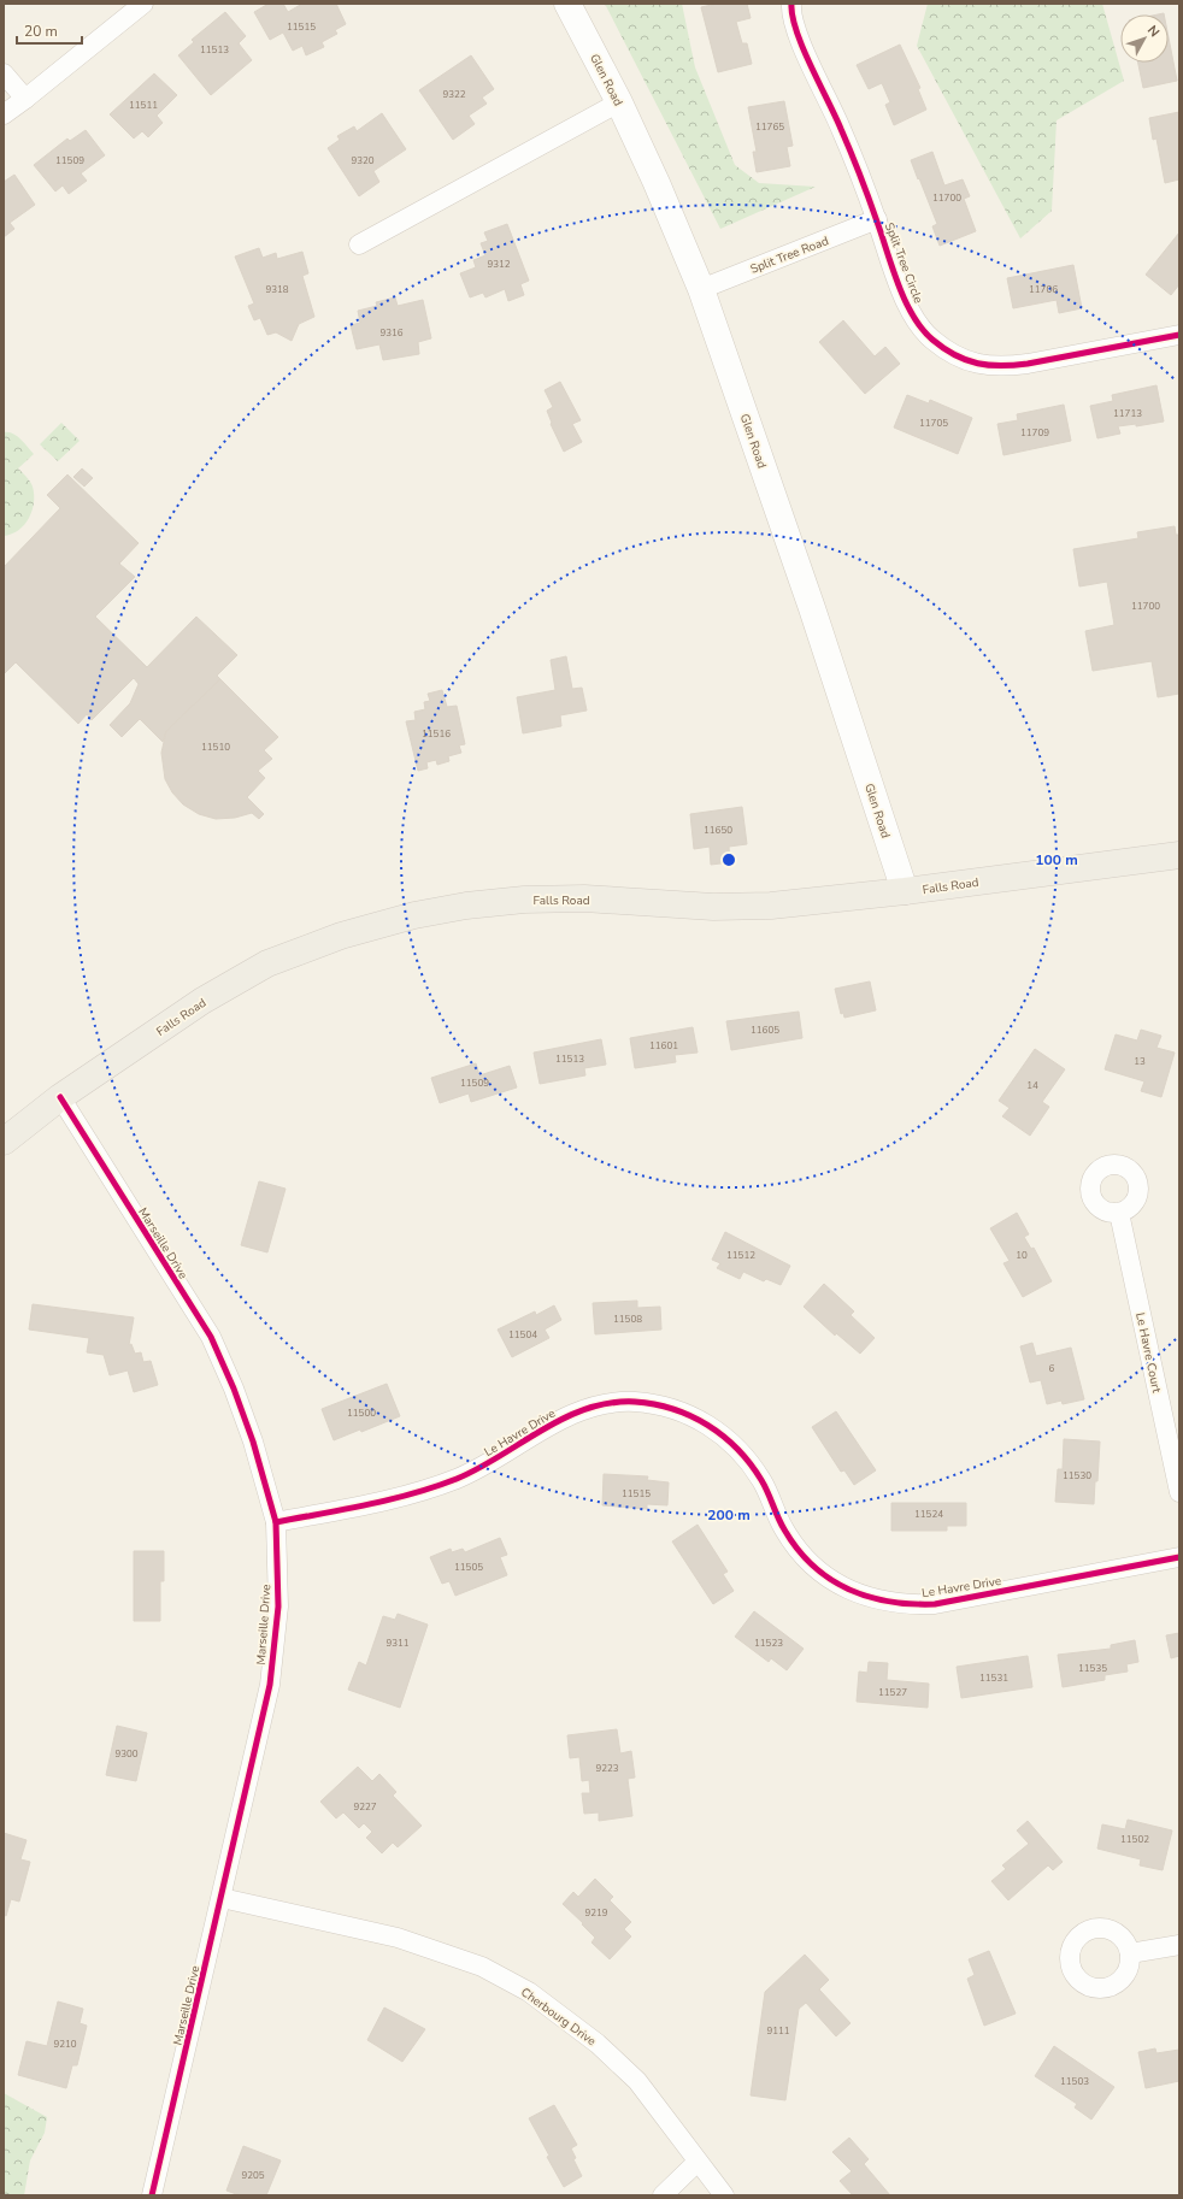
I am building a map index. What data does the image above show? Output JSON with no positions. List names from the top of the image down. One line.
{"streets":{"main road":["Glen Road","Falls Road"],"street":["Split Tree Road","Split Tree Circle","Marseille Drive","Le Havre Court","Le Havre Drive","Cherbourg Drive"]},"crossings":[["Glen Road","Split Tree Road"],["Glen Road","Falls Road"],["Split Tree Road","Split Tree Circle"],["Falls Road","Marseille Drive"],["Marseille Drive","Le Havre Drive"],["Marseille Drive","Cherbourg Drive"]],"house_numbers":["11515","11513","9322","11511","11765","11509","9320","11700","9312","9318","11706","9316","11713","11705","11709","11700","11516","11510","11650","11605","11601","11513","13","11509","14","11512","10","11508","11504","6","11500","11530","11515","11524","11505","9311","11523","11535","11531","11527","9300","9223","9227","11502","9219","9111","9210","11503","9205"],"scale_bar":"20 m","north":"top right","rings":["100 m","200 m"]}
